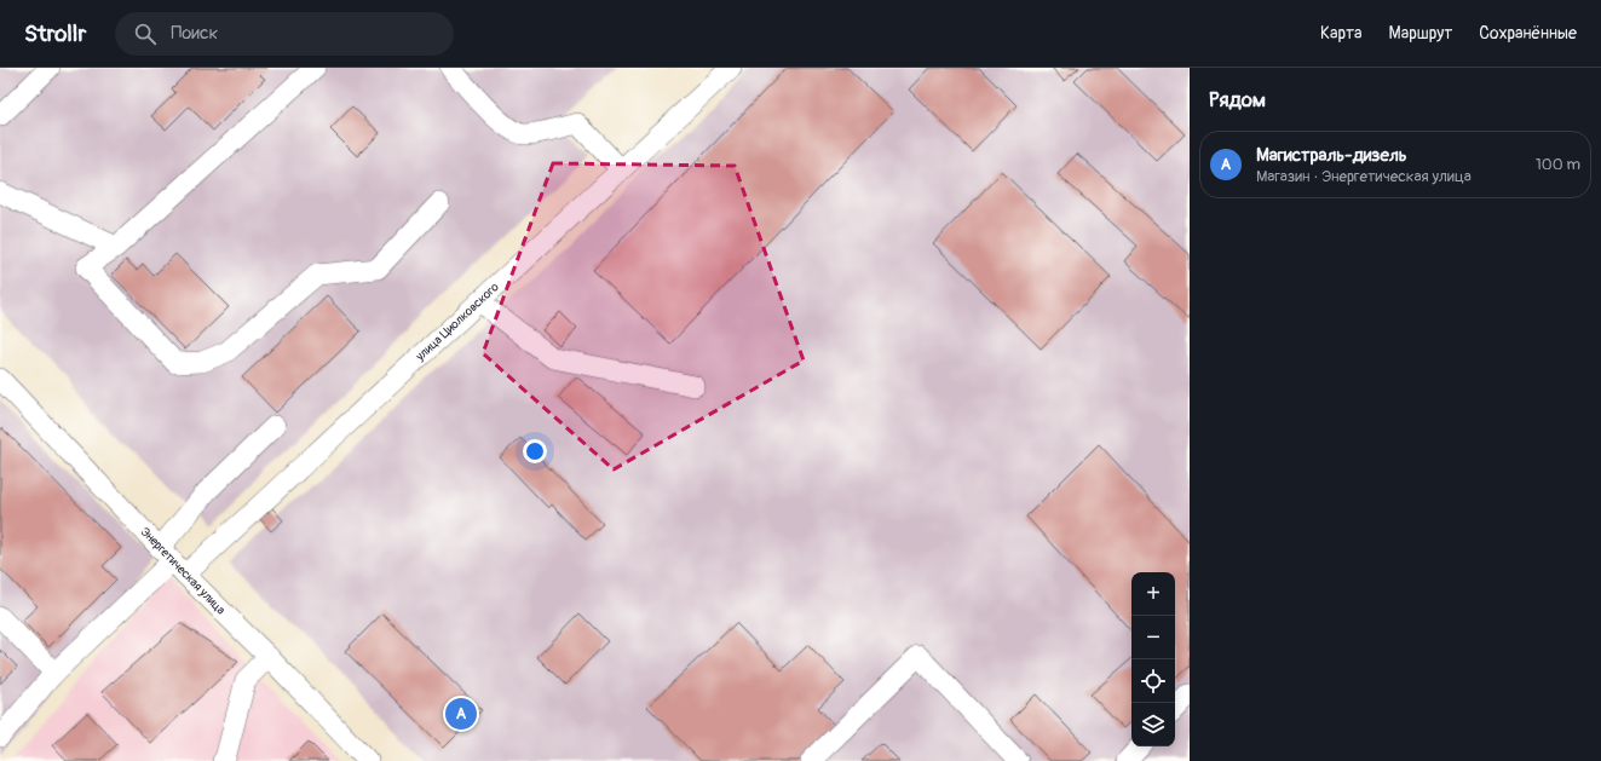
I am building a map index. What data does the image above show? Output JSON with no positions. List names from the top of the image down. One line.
{"streets":{"street":["улица Циолковского","Энергетическая улица"]},"crossings":[["улица Циолковского","Энергетическая улица"]],"page":{"header":"Strollr","search":"Поиск","nav":["Карта","Маршрут","Сохранённые"],"heading":"Рядом","list":[{"mark":"A","name":"Магистраль-дизель","note":"Магазин · Энергетическая улица","value":"100 m"}],"map_buttons":["+","−"],"pins":"A"}}
